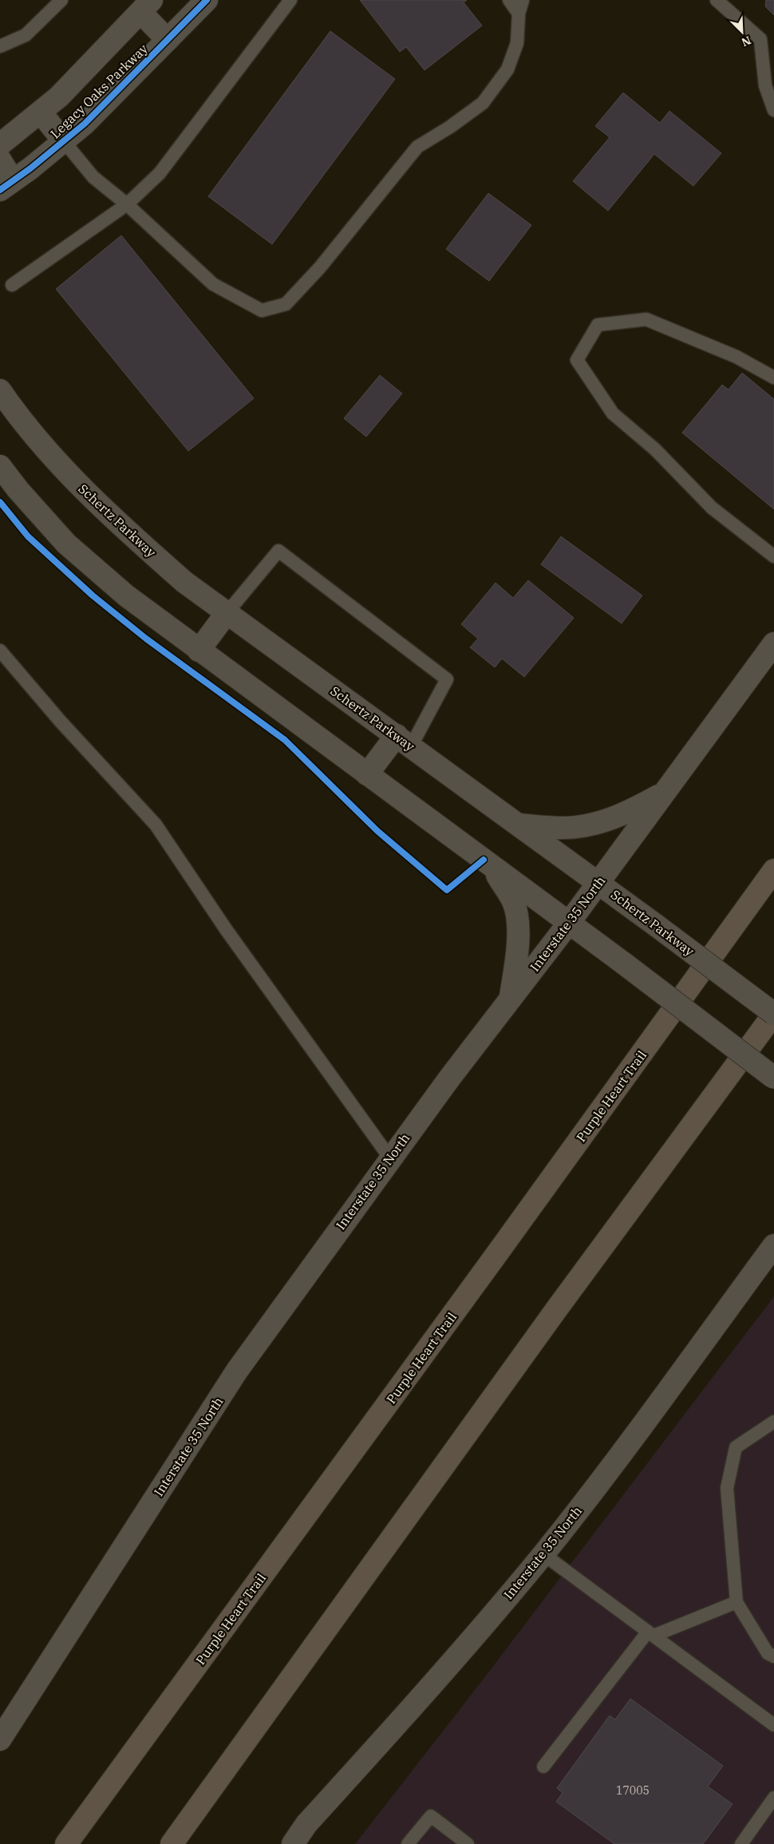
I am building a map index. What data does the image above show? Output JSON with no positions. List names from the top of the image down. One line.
{"streets":{"highway":["Purple Heart Trail"],"main road":["Legacy Oaks Parkway","Schertz Parkway","Interstate 35 North"]},"crossings":[["Schertz Parkway","Interstate 35 North"]],"house_numbers":["17005"],"north":"bottom right"}
